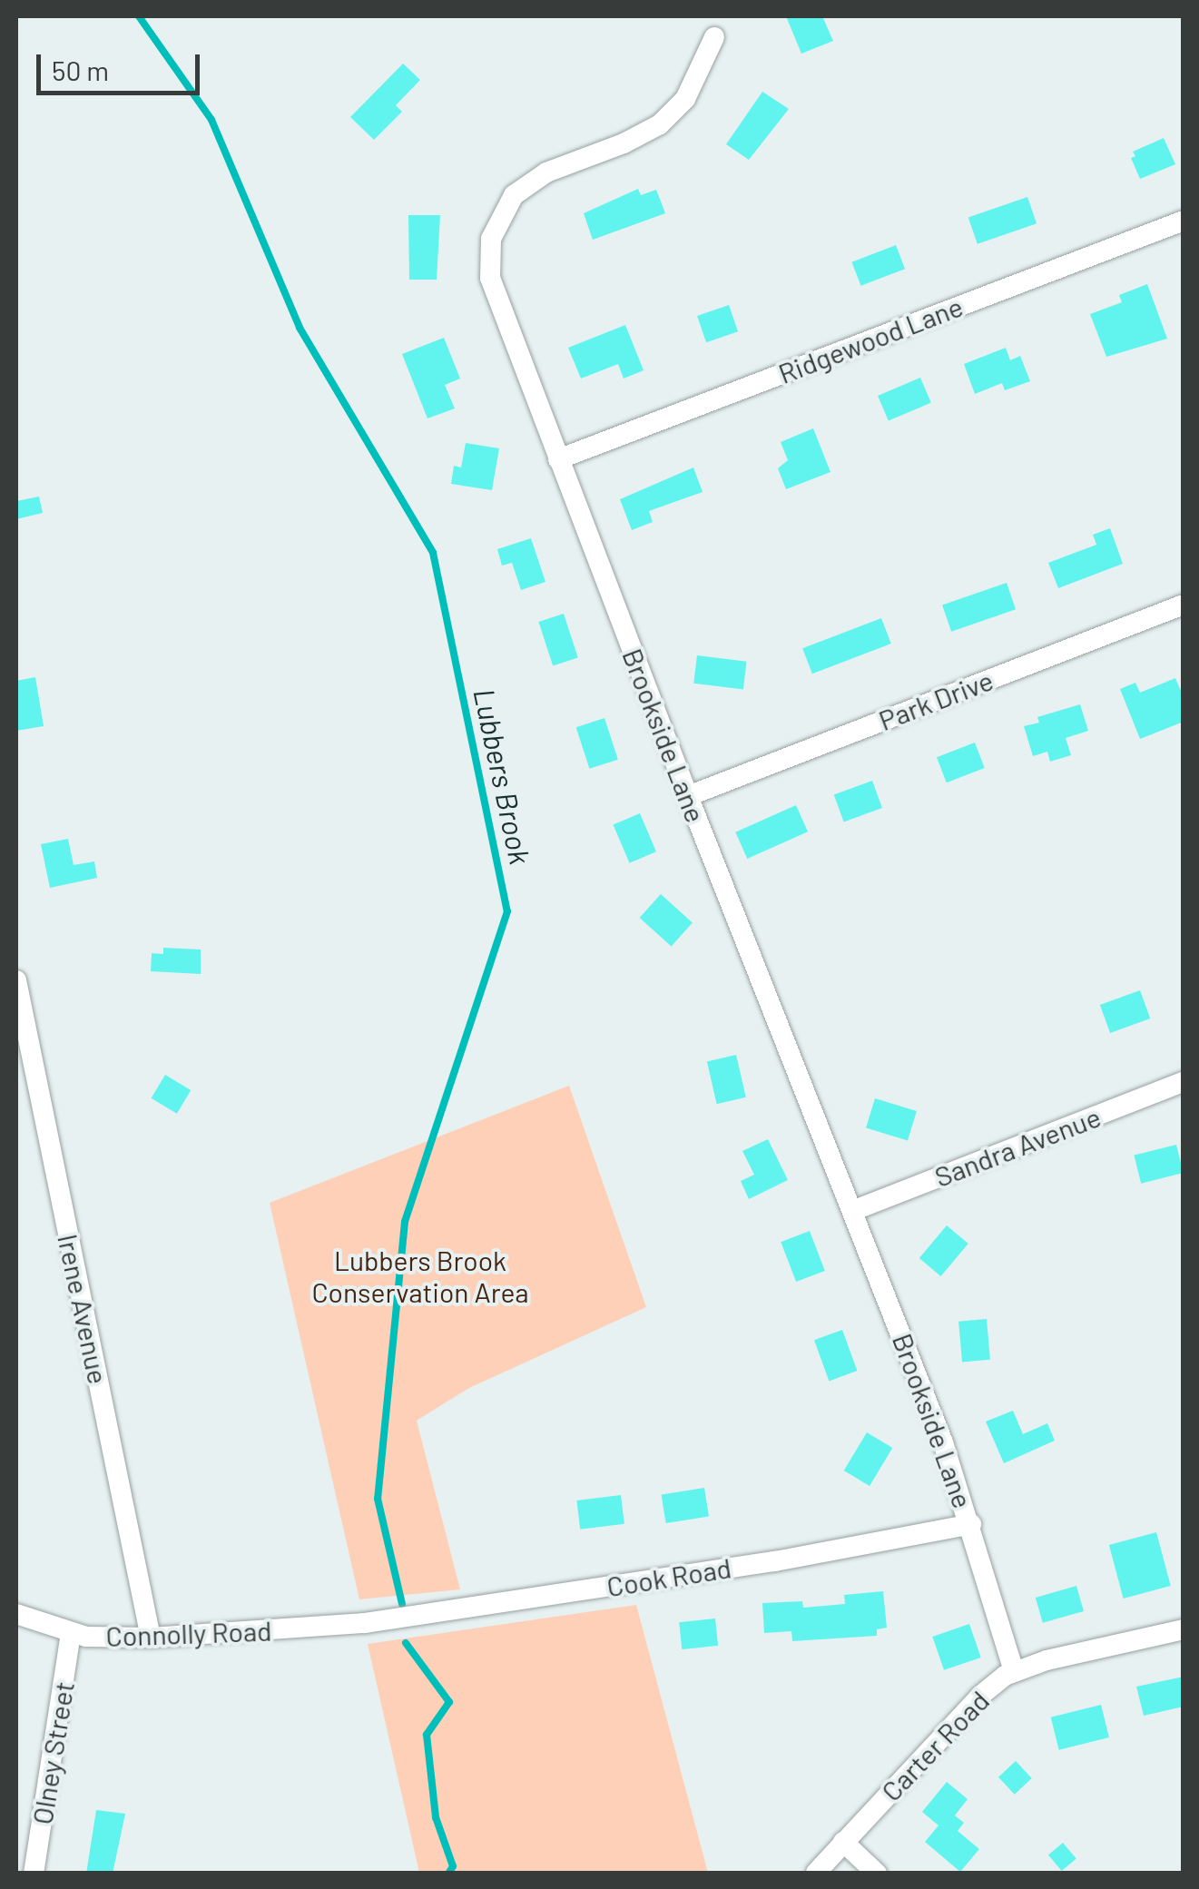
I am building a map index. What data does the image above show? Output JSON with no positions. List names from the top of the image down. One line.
{"streets":{"street":["Ridgewood Lane","Park Drive","Brookside Lane","Sandra Avenue","Irene Avenue","Cook Road","Connolly Road","Carter Road","Olney Street"]},"crossings":[["Ridgewood Lane","Brookside Lane"],["Park Drive","Brookside Lane"],["Brookside Lane","Sandra Avenue"],["Brookside Lane","Cook Road"],["Brookside Lane","Carter Road"],["Irene Avenue","Connolly Road"],["Cook Road","Connolly Road"],["Connolly Road","Olney Street"]],"water":["Lubbers Brook"],"parks":["Lubbers Brook Conservation Area"],"scale_bar":"50 m"}
